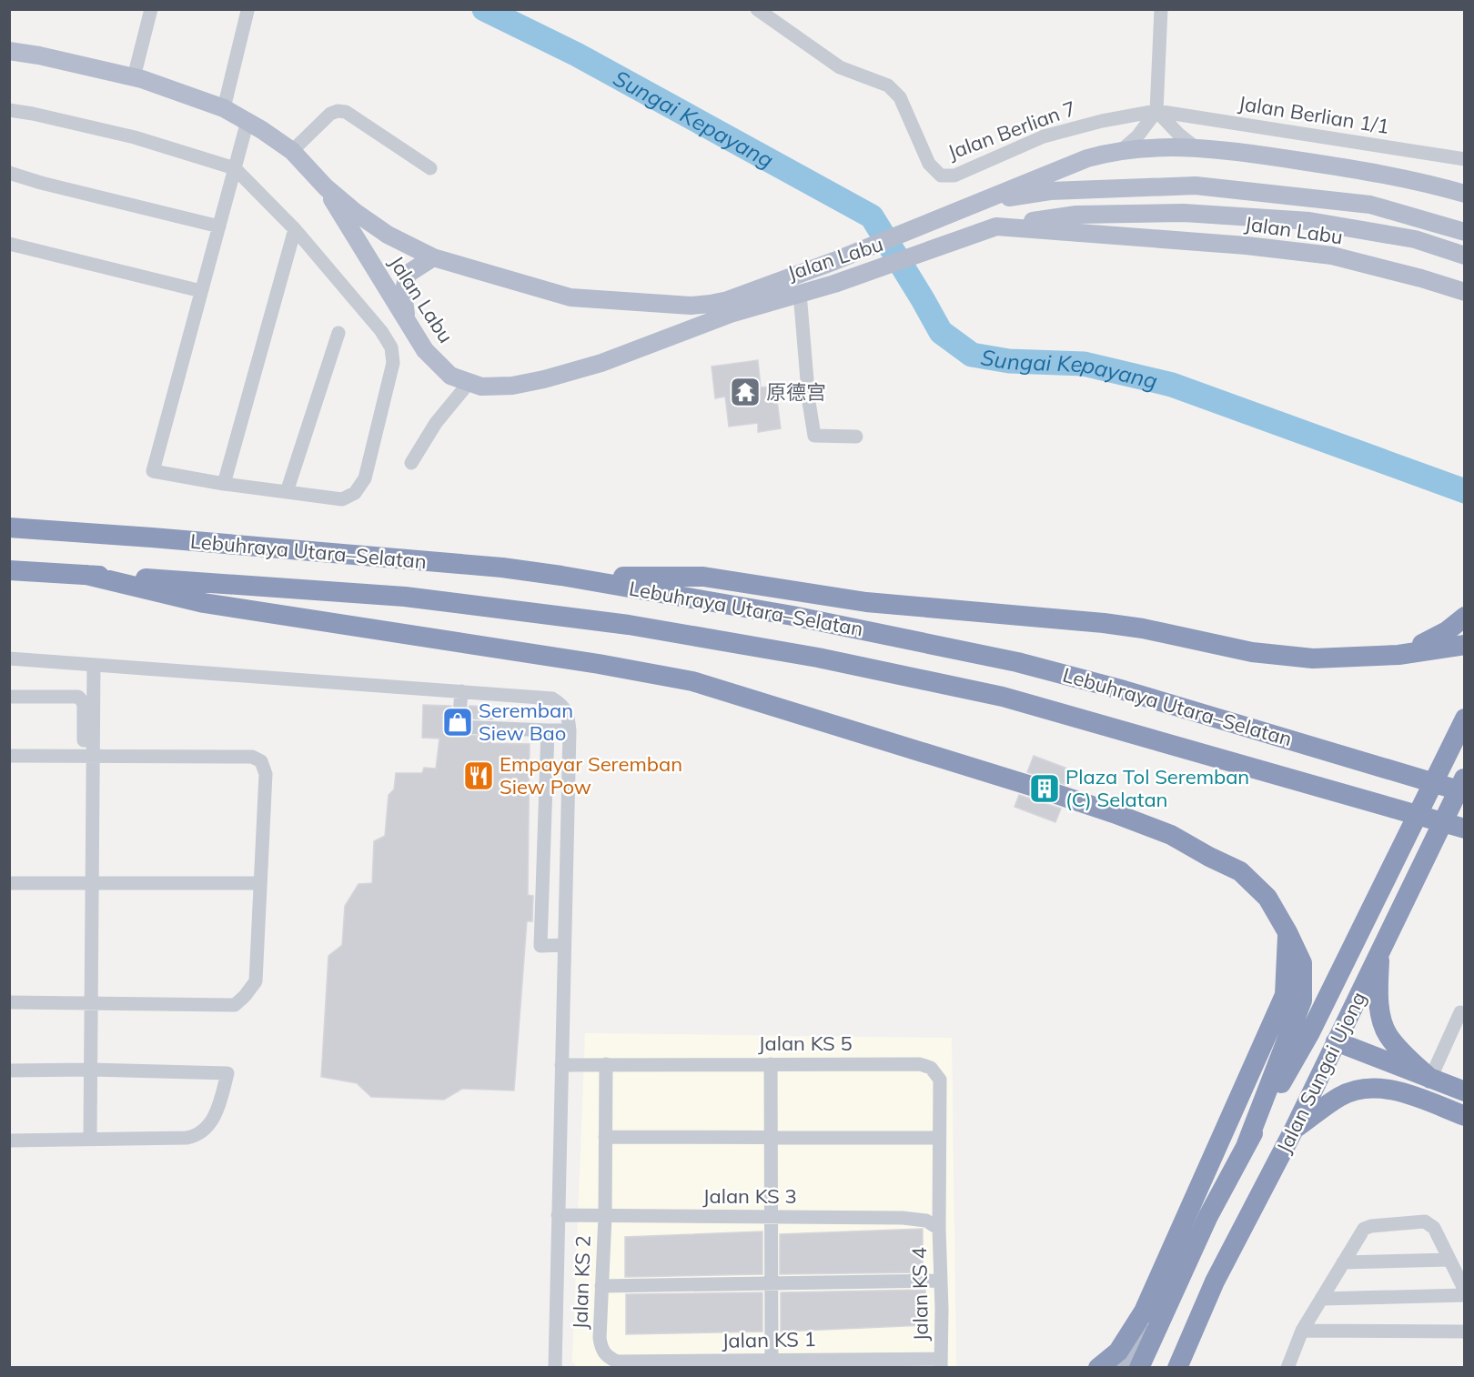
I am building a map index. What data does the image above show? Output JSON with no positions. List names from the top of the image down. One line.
{"streets":{"highway":["Lebuhraya Utara–Selatan","Jalan Sungai Ujong"],"main road":["Jalan Labu"],"street":["Jalan Berlian 1/1","Jalan Berlian 7","Jalan KS 5","Jalan KS 3","Jalan KS 2","Jalan KS 4","Jalan KS 1"]},"crossings":[["Jalan Berlian 1/1","Jalan Berlian 7"],["Jalan KS 5","Jalan KS 2"],["Jalan KS 5","Jalan KS 4"],["Jalan KS 3","Jalan KS 2"],["Jalan KS 3","Jalan KS 4"],["Jalan KS 2","Jalan KS 1"],["Jalan KS 4","Jalan KS 1"]],"water":["Sungai Kepayang"],"places":{"temple":["原德宫"],"shop":["Seremban Siew Bao"],"restaurant":["Empayar Seremban Siew Pow"],"building":["Plaza Tol Seremban (C) Selatan"]}}
